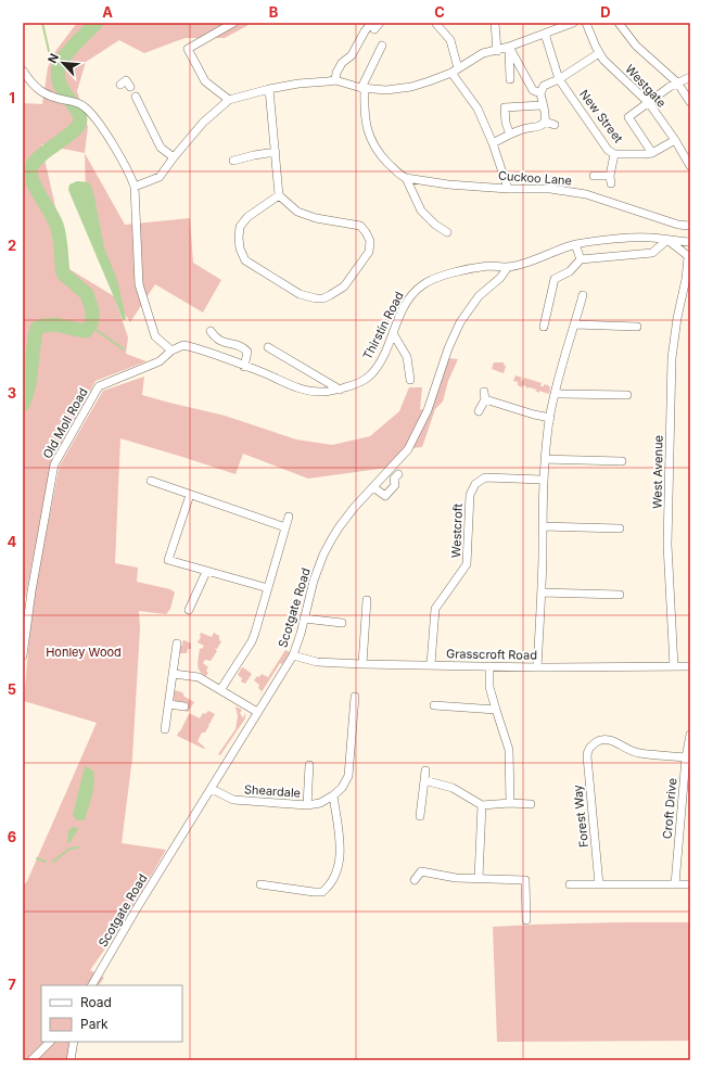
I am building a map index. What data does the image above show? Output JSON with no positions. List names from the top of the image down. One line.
{"streets":{"street":["Westgate","New Street","Cuckoo Lane","Thirstin Road","Old Moll Road","West Avenue","Westcroft","Scotgate Road","Grasscroft Road","Sheardale","Croft Drive","Forest Way"]},"crossings":[["Westgate","New Street"],["Thirstin Road","Old Moll Road"],["Thirstin Road","West Avenue"],["Thirstin Road","Scotgate Road"],["West Avenue","Grasscroft Road"],["Westcroft","Grasscroft Road"],["Scotgate Road","Grasscroft Road"],["Scotgate Road","Sheardale"],["Croft Drive","Forest Way"]],"parks":["Honley Wood"],"legend":["Road","Park"],"north":"top left","grid":{"columns":["A","B","C","D"],"rows":["1","2","3","4","5","6","7"]}}
